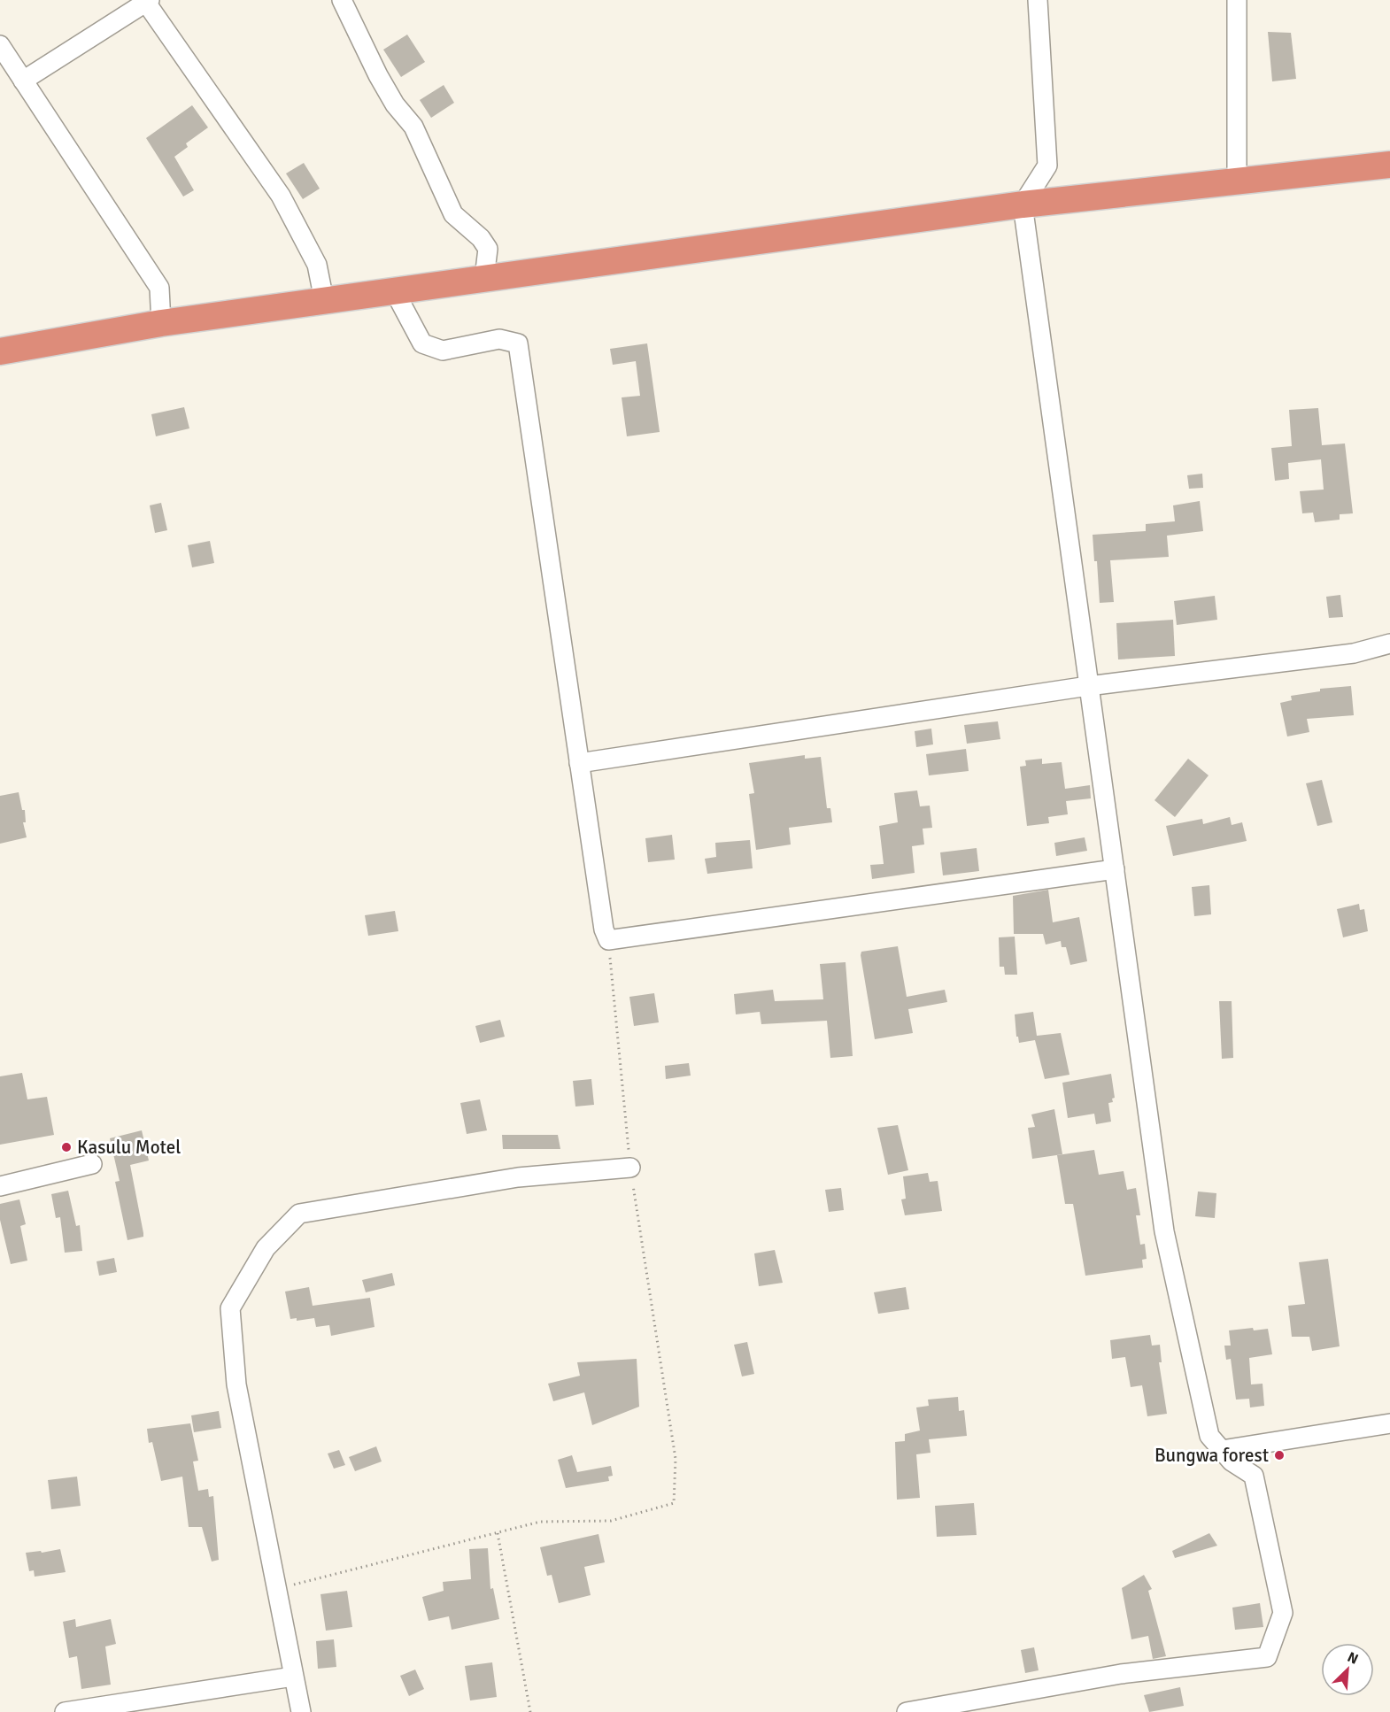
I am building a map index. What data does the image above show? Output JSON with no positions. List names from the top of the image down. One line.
{"places":["Kasulu Motel","Bungwa forest"],"north":"top right"}
